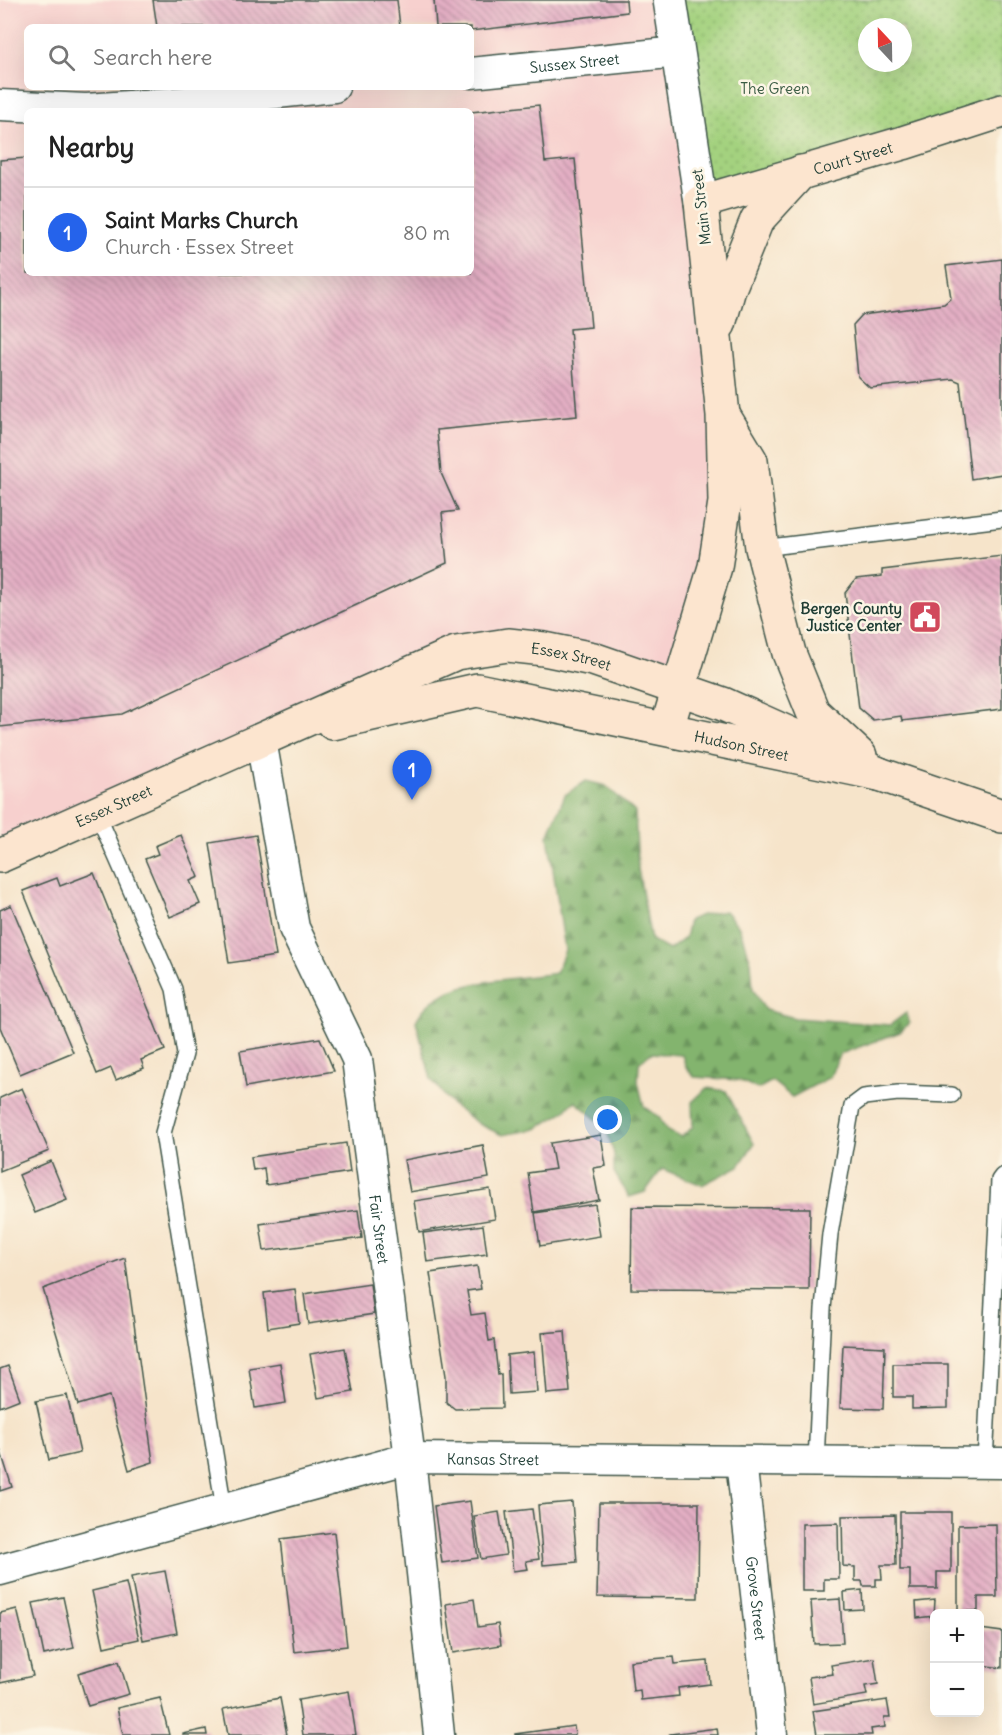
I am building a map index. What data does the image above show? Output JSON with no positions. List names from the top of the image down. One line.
{"streets":{"main road":["Court Street","Main Street","Essex Street","Hudson Street"],"street":["Sussex Street","Fair Street","Kansas Street","Grove Street"]},"crossings":[["Sussex Street","Main Street"],["Court Street","Main Street"],["Main Street","Essex Street"],["Main Street","Hudson Street"],["Essex Street","Hudson Street"],["Essex Street","Fair Street"],["Fair Street","Kansas Street"],["Kansas Street","Grove Street"]],"parks":["The Green"],"places":{"public building":["Bergen County Justice Center"]},"north":"top","page":{"search":"Search here","heading":"Nearby","list":[{"mark":"1","name":"Saint Marks Church","note":"Church · Essex Street","value":"80 m"}],"pins":"1","map_buttons":["+","−"]}}
